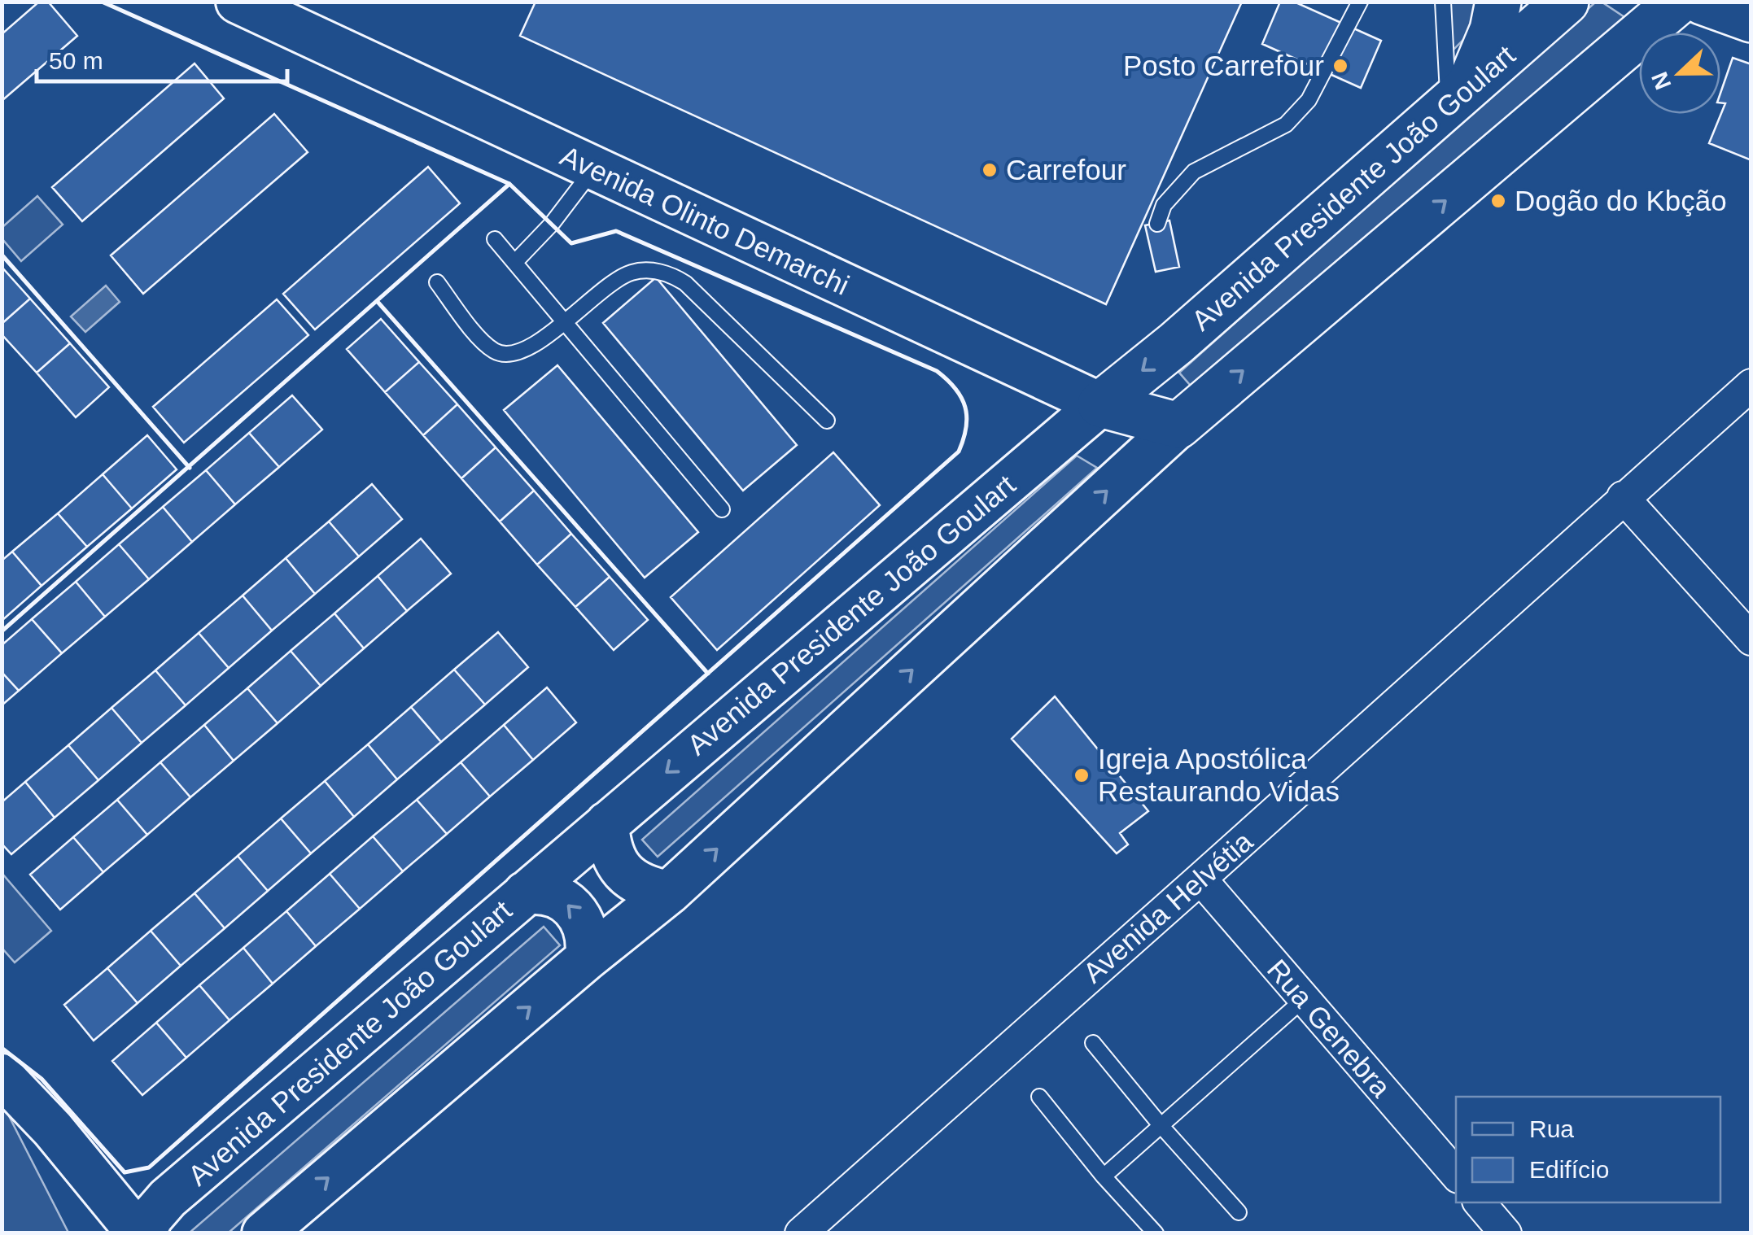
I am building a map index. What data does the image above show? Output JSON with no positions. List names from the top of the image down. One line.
{"streets":{"main road":["Avenida Presidente João Goulart","Avenida Olinto Demarchi"],"street":["Avenida Helvétia","Rua Genebra"]},"crossings":[["Avenida Presidente João Goulart","Avenida Olinto Demarchi"],["Avenida Helvétia","Rua Genebra"]],"places":["Posto Carrefour","Carrefour","Dogão do Kbção","Igreja Apostólica Restaurando Vidas"],"legend":["Rua","Edifício"],"scale_bar":"50 m","north":"left"}
